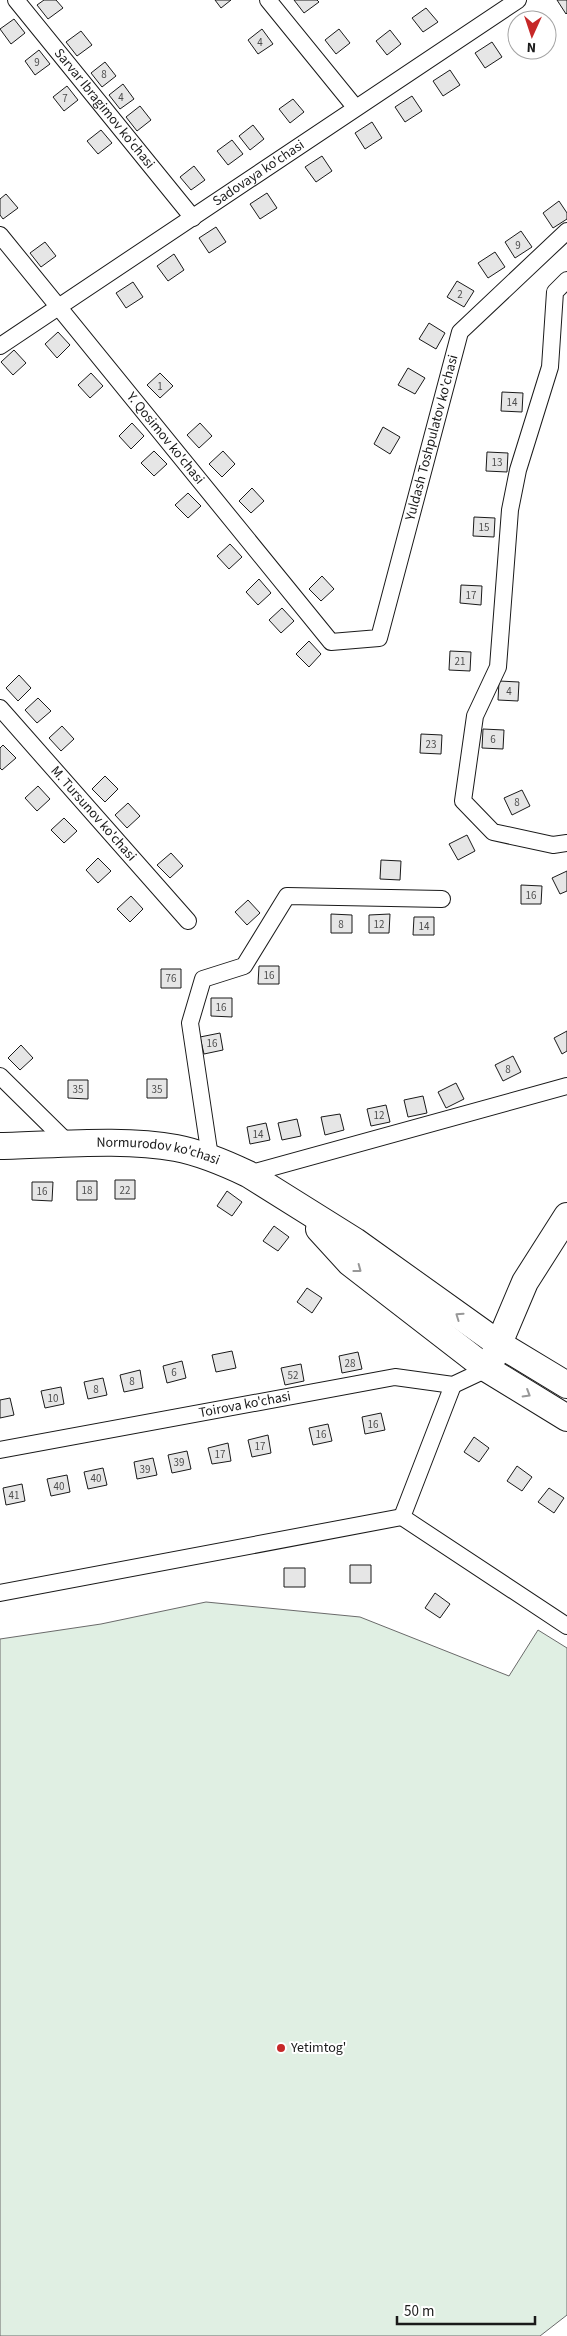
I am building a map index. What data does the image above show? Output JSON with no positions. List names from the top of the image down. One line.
{"streets":{"main road":["Normurodov ko'chasi"],"street":["Sarvar Ibragimov ko'chasi","Sadovaya ko'chasi","Yuldash Toshpulatov ko'chasi","Y. Qosimov ko'chasi","M. Tursunov ko'chasi","Toirova ko'chasi"]},"crossings":[["Sarvar Ibragimov ko'chasi","Sadovaya ko'chasi"],["Sadovaya ko'chasi","Y. Qosimov ko'chasi"],["Yuldash Toshpulatov ko'chasi","Y. Qosimov ko'chasi"]],"places":["Yetimtog'"],"house_numbers":["4","9","8","4","7","9","2","1","14","13","15","17","21","4","6","23","8","16","8","12","14","16","76","16","16","8","35","35","12","14","18","22","16","28","6","52","8","8","10","16","16","17","17","39","39","40","40","41"],"scale_bar":"50 m","north":"bottom"}
